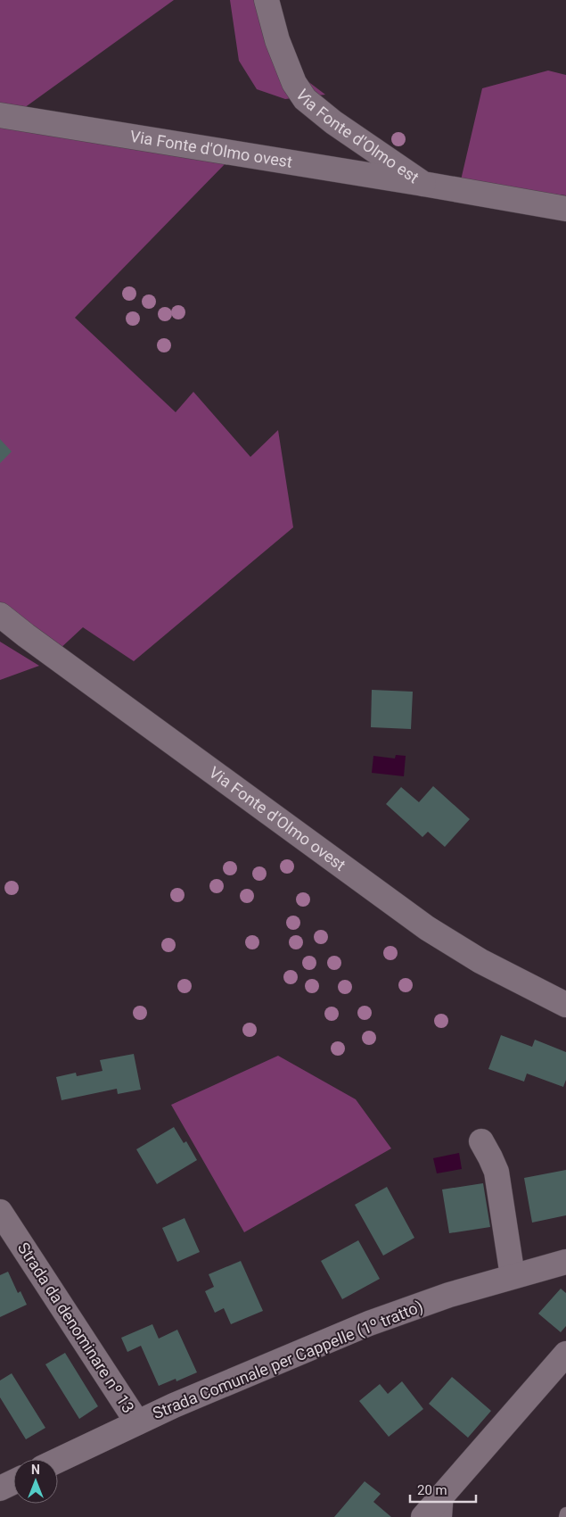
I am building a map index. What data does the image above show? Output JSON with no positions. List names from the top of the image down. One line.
{"streets":{"street":["Via Fonte d'Olmo est","Via Fonte d'Olmo ovest","Strada da denominare nº 13","Strada Comunale per Cappelle (1º tratto)"]},"crossings":[["Via Fonte d'Olmo est","Via Fonte d'Olmo ovest"],["Strada da denominare nº 13","Strada Comunale per Cappelle (1º tratto)"]],"scale_bar":"20 m","north":"top"}
